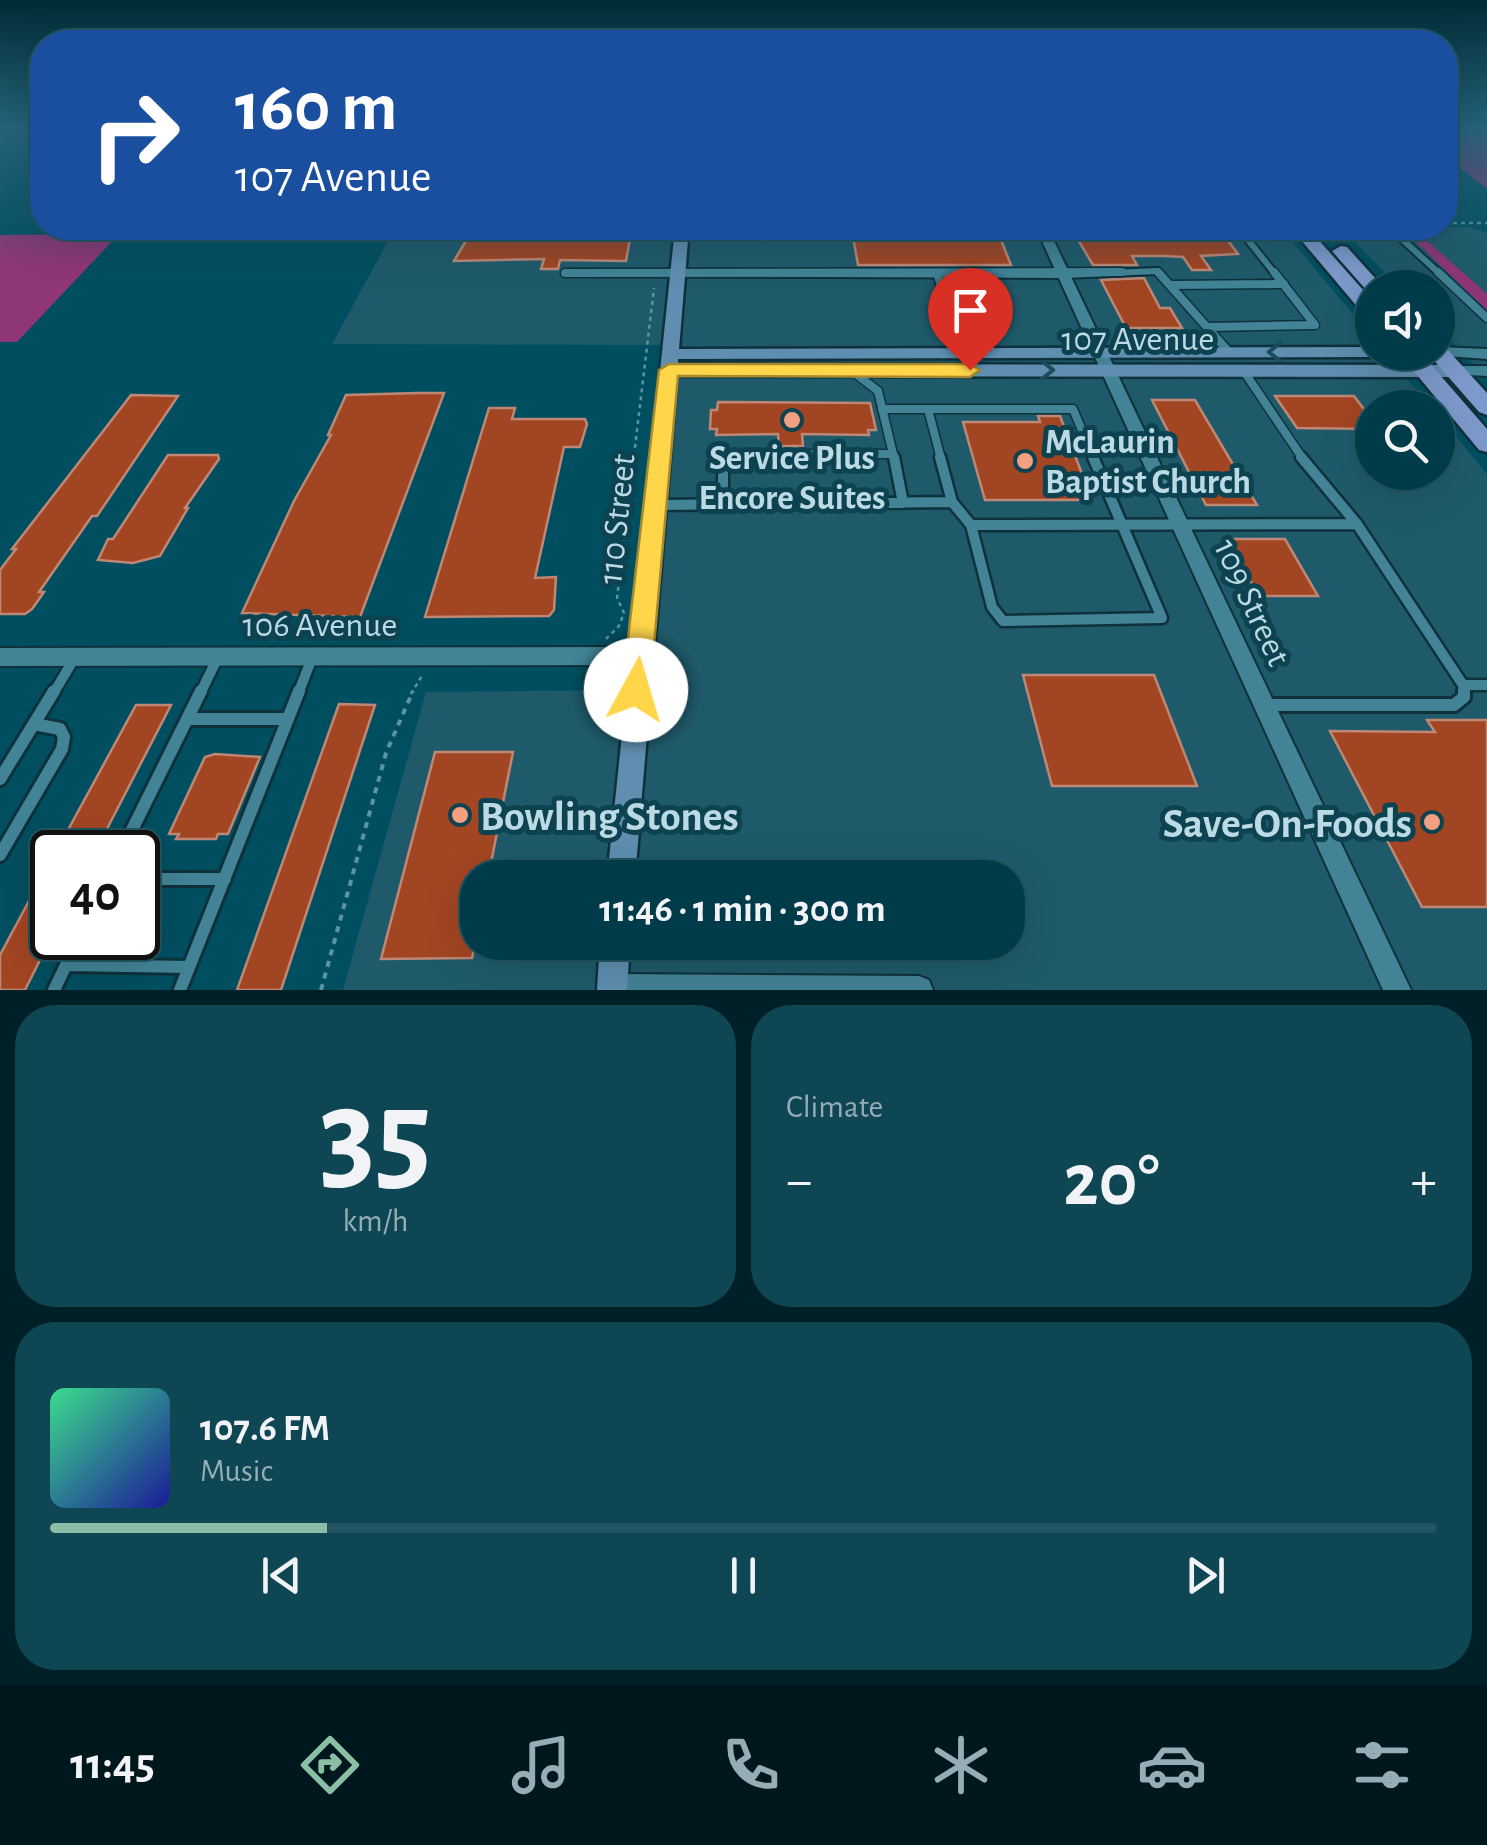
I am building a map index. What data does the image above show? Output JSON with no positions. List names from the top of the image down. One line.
{"streets":{"main road":["107 Avenue","110 Street"],"street":["109 Street","106 Avenue"]},"crossings":[["107 Avenue","110 Street"],["107 Avenue","109 Street"],["110 Street","106 Avenue"]],"places":["Service Plus Encore Suites","McLaurin Baptist Church","Bowling Stones","Save-On-Foods"],"page":{"turn":["160 m","107 Avenue"],"limit":"40","trip":"11:46 · 1 min · 300 m","tile":[["35","km/h"],"Climate"],"heat":["−","20°","+"],"song":["107.6 FM","Music"],"tabs":"11:45"}}
